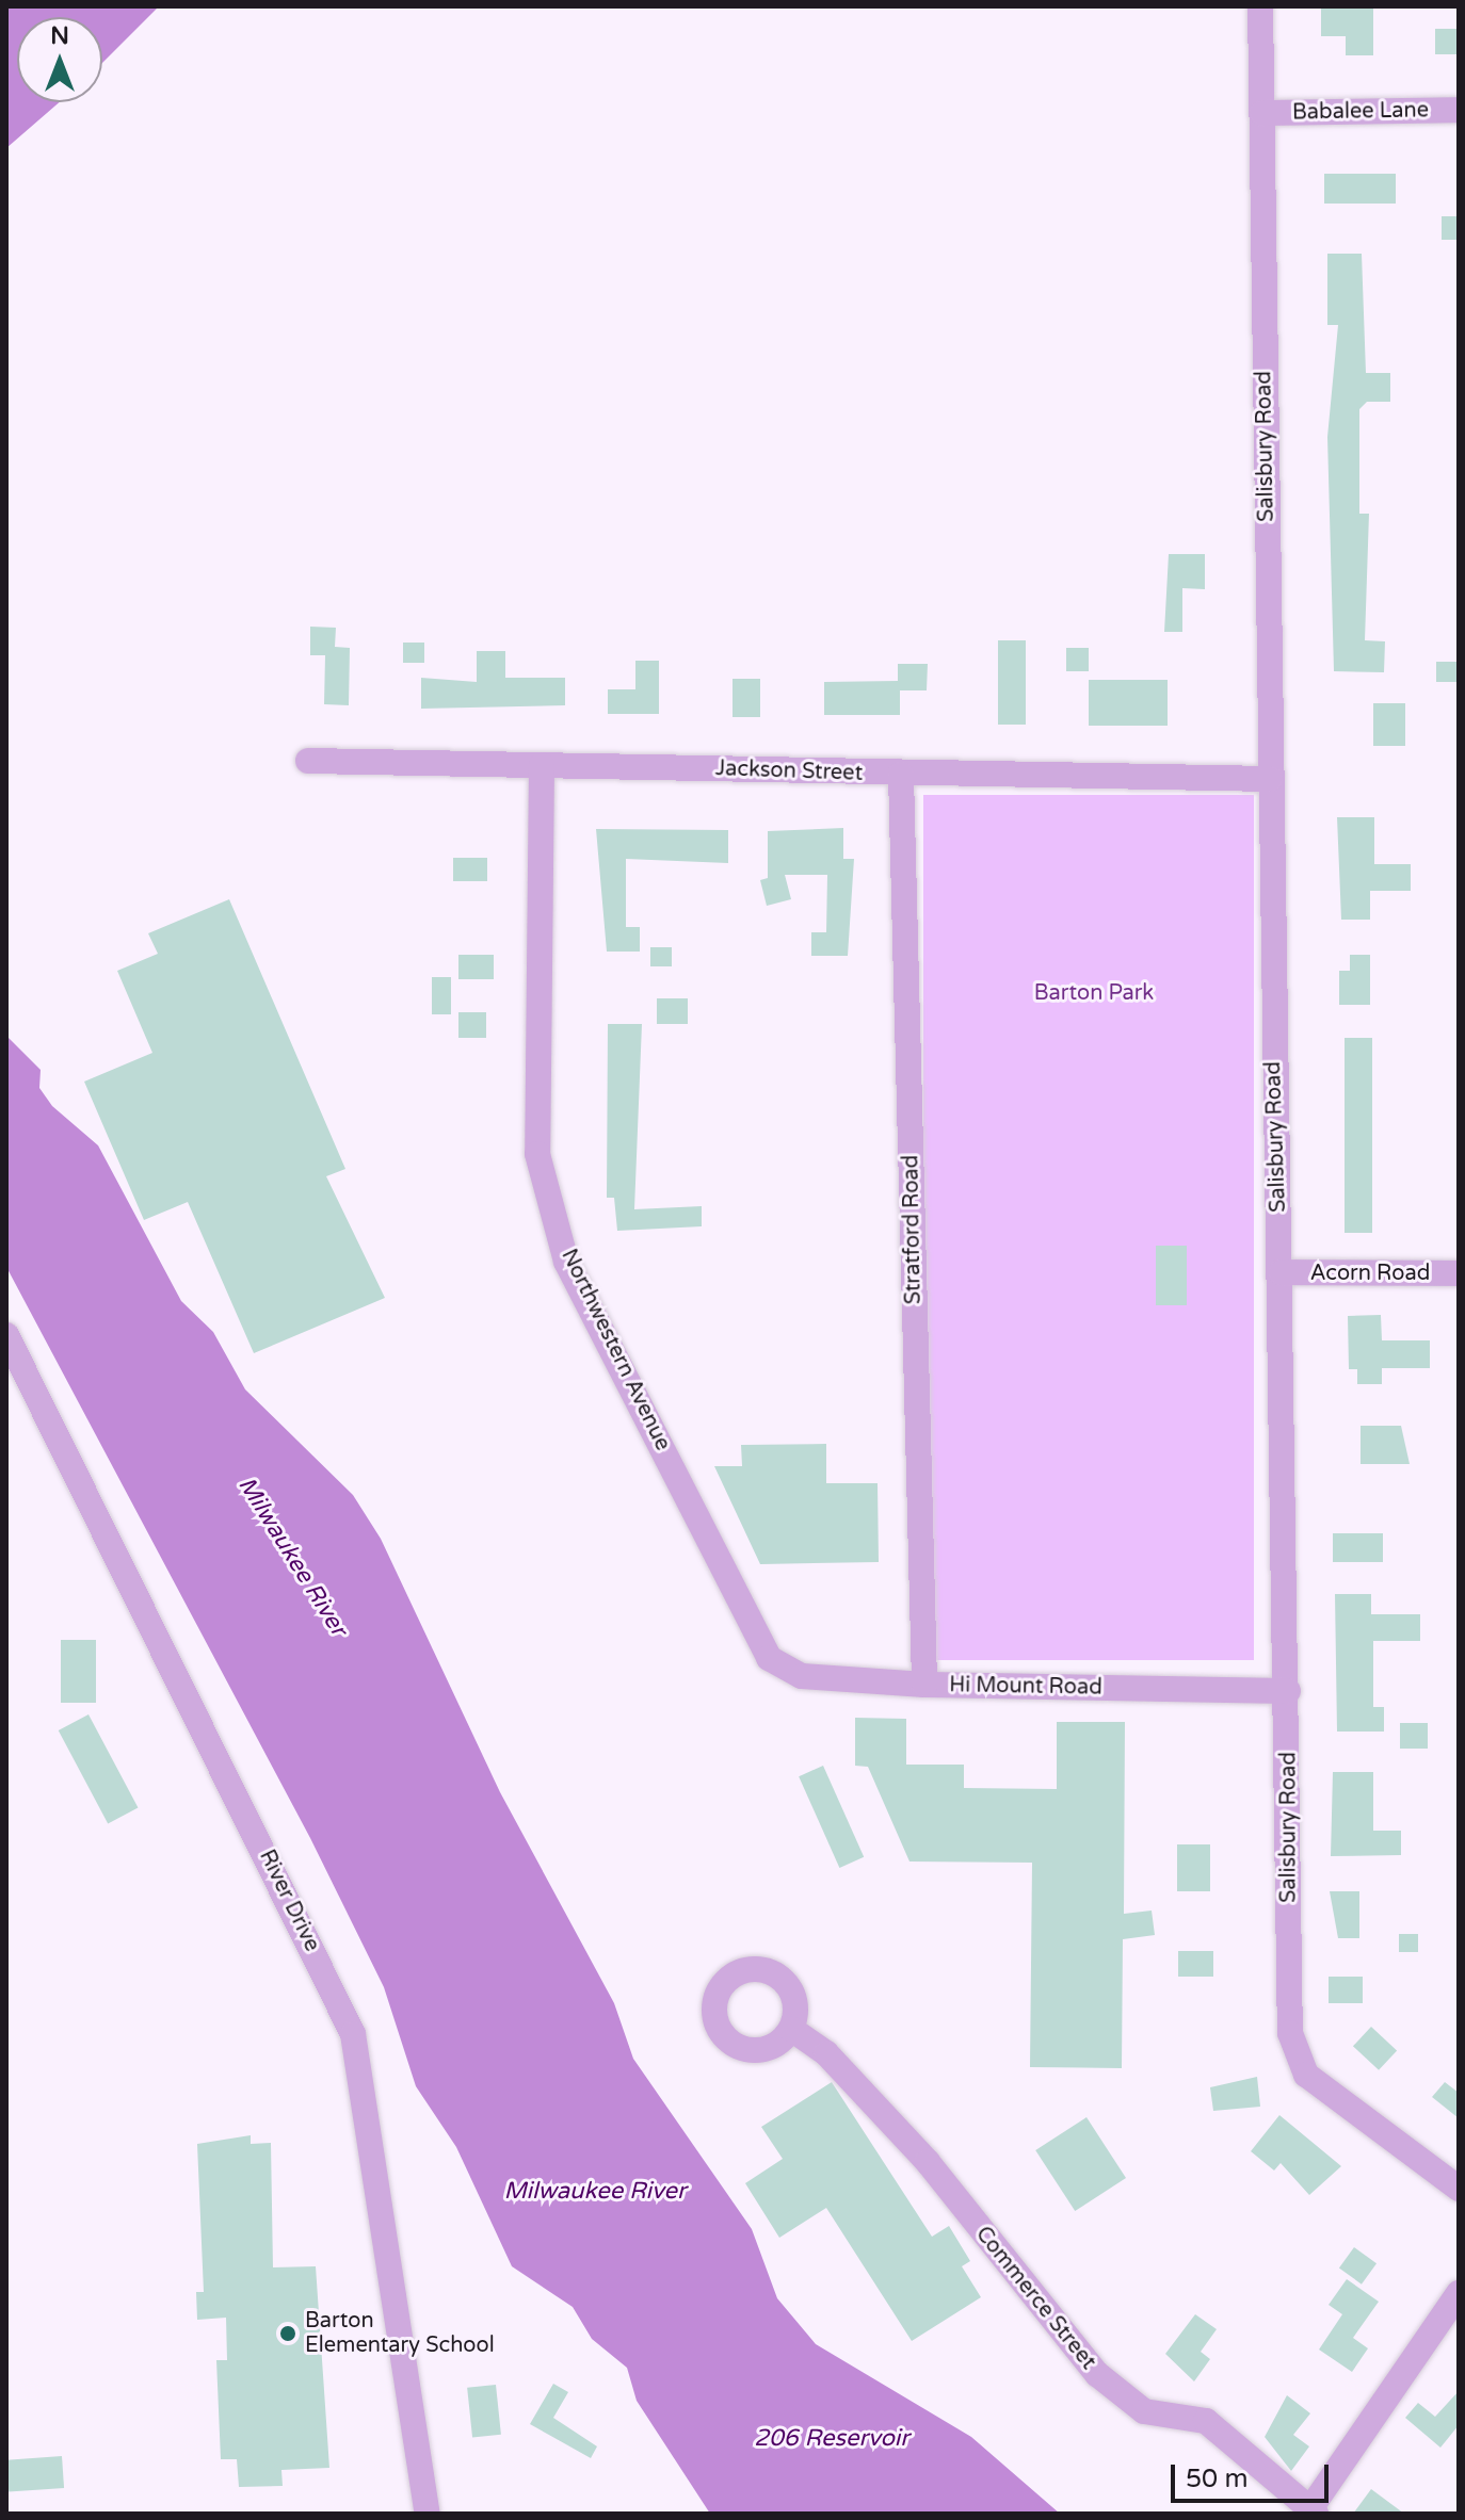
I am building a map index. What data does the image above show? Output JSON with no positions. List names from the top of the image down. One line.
{"streets":{"street":["Babalee Lane","Salisbury Road","Jackson Street","Stratford Road","Acorn Road","Northwestern Avenue","Hi Mount Road","River Drive","Commerce Street"]},"crossings":[["Babalee Lane","Salisbury Road"],["Salisbury Road","Jackson Street"],["Salisbury Road","Acorn Road"],["Salisbury Road","Hi Mount Road"],["Jackson Street","Stratford Road"],["Jackson Street","Northwestern Avenue"],["Stratford Road","Hi Mount Road"],["Northwestern Avenue","Hi Mount Road"]],"water":["Milwaukee River","206 Reservoir"],"parks":["Barton Park"],"places":["Barton Elementary School"],"scale_bar":"50 m","north":"top"}
